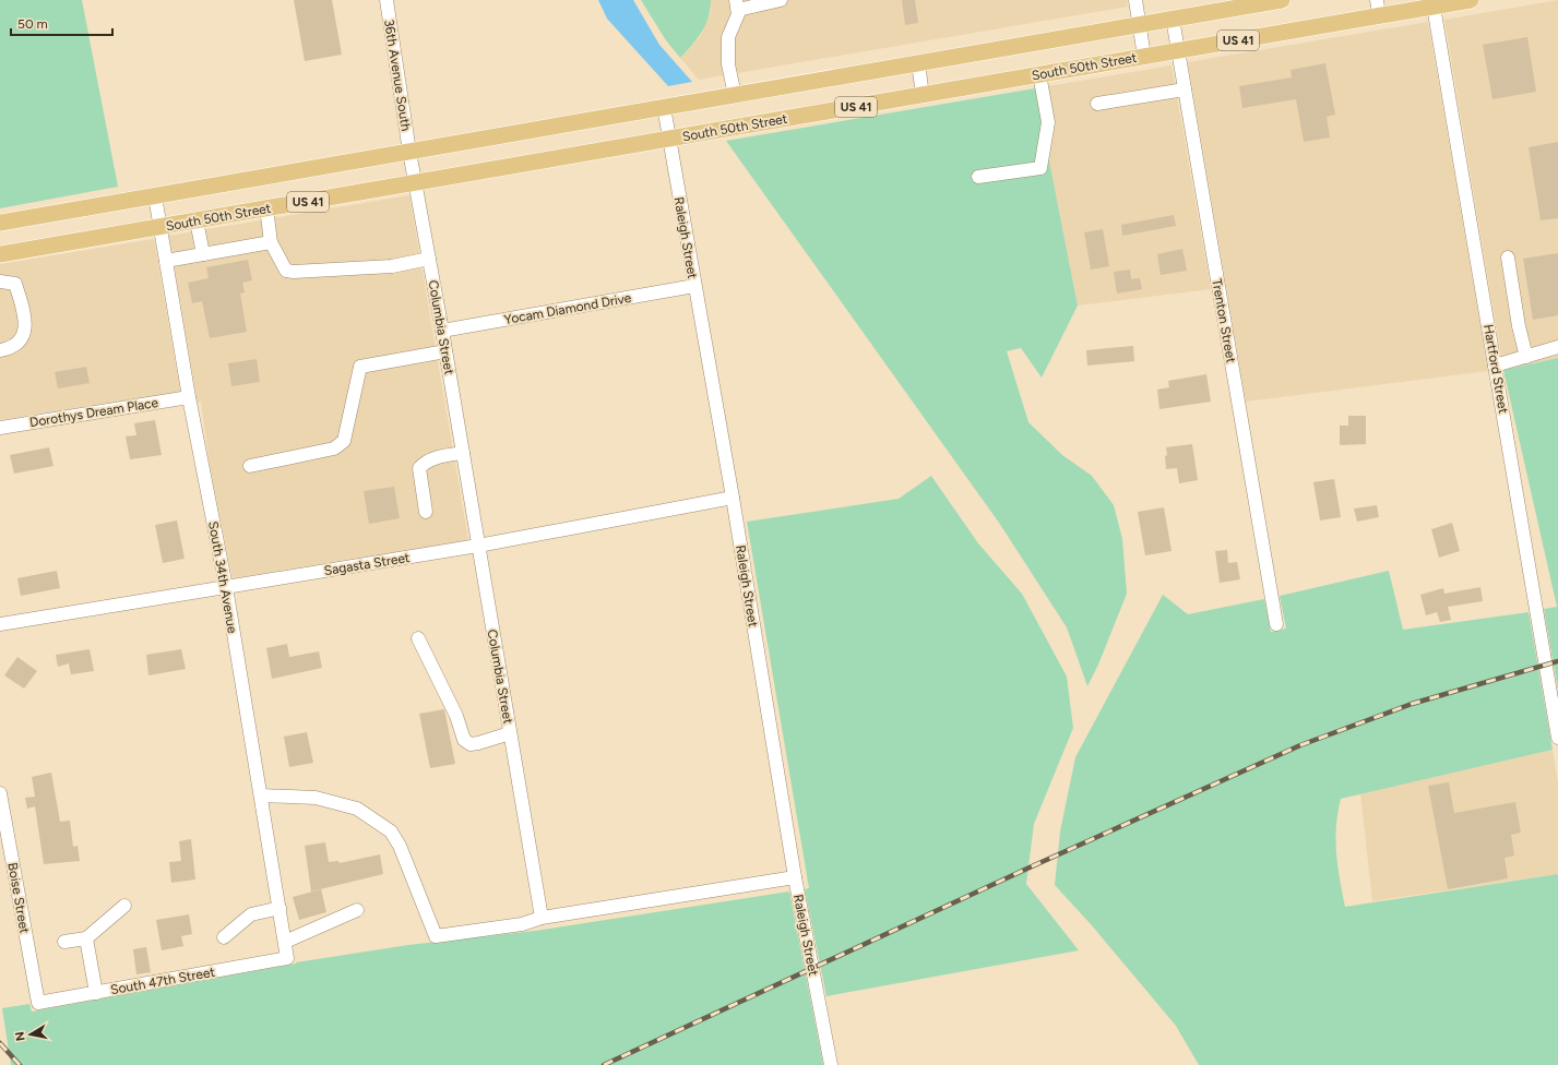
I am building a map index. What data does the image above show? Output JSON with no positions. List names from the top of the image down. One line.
{"streets":{"main road":["US 41","South 50th Street"],"street":["36th Avenue South","Raleigh Street","Yocam Diamond Drive","Trenton Street","Columbia Street","Hartford Street","Dorothys Dream Place","Sagasta Street","South 34th Avenue","Boise Street","South 47th Street"]},"crossings":[["US 41","36th Avenue South"],["US 41","Raleigh Street"],["US 41","Trenton Street"],["US 41","South 34th Avenue"],["South 50th Street","36th Avenue South"],["South 50th Street","Raleigh Street"],["South 50th Street","Trenton Street"],["South 50th Street","Columbia Street"],["South 50th Street","Hartford Street"],["South 50th Street","South 34th Avenue"],["36th Avenue South","Columbia Street"],["Raleigh Street","Yocam Diamond Drive"],["Raleigh Street","Sagasta Street"],["Yocam Diamond Drive","Columbia Street"],["Columbia Street","Sagasta Street"],["Dorothys Dream Place","South 34th Avenue"],["Sagasta Street","South 34th Avenue"],["South 34th Avenue","South 47th Street"],["Boise Street","South 47th Street"]],"scale_bar":"50 m","north":"left"}
